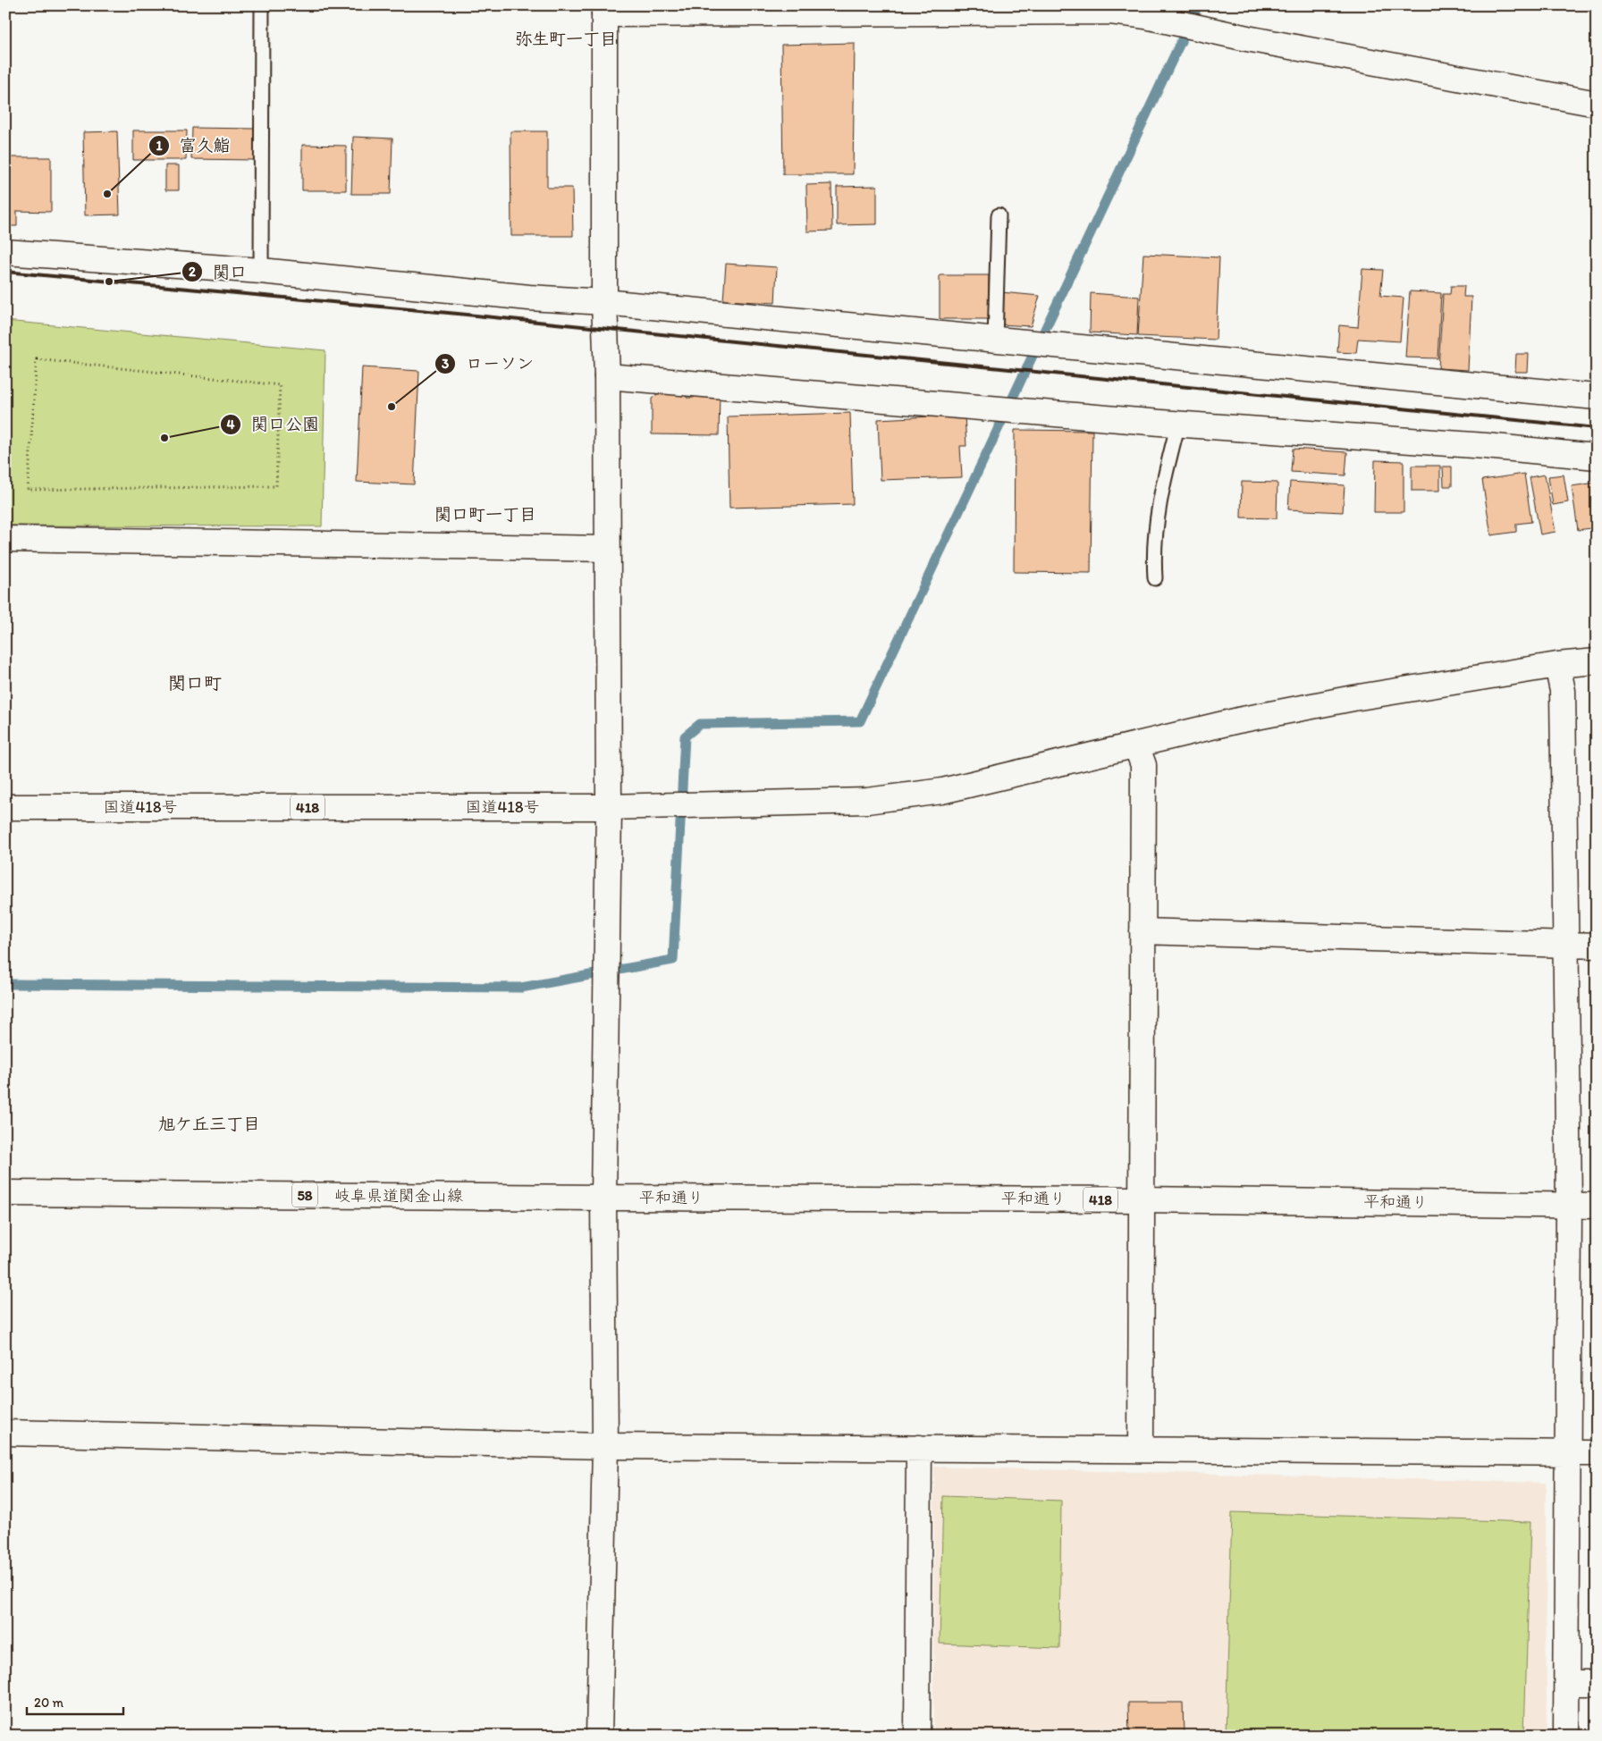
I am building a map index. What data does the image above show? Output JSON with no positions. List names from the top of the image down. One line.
{"streets":{"main road":["国道418号","418","58","岐阜県道関金山線","平和通り"]},"crossings":[["岐阜県道関金山線","平和通り"]],"districts":["弥生町一丁目","関口町一丁目","関口町","旭ケ丘三丁目"],"places":["富久鮨","関口","ローソン","関口公園"],"scale_bar":"20 m"}
